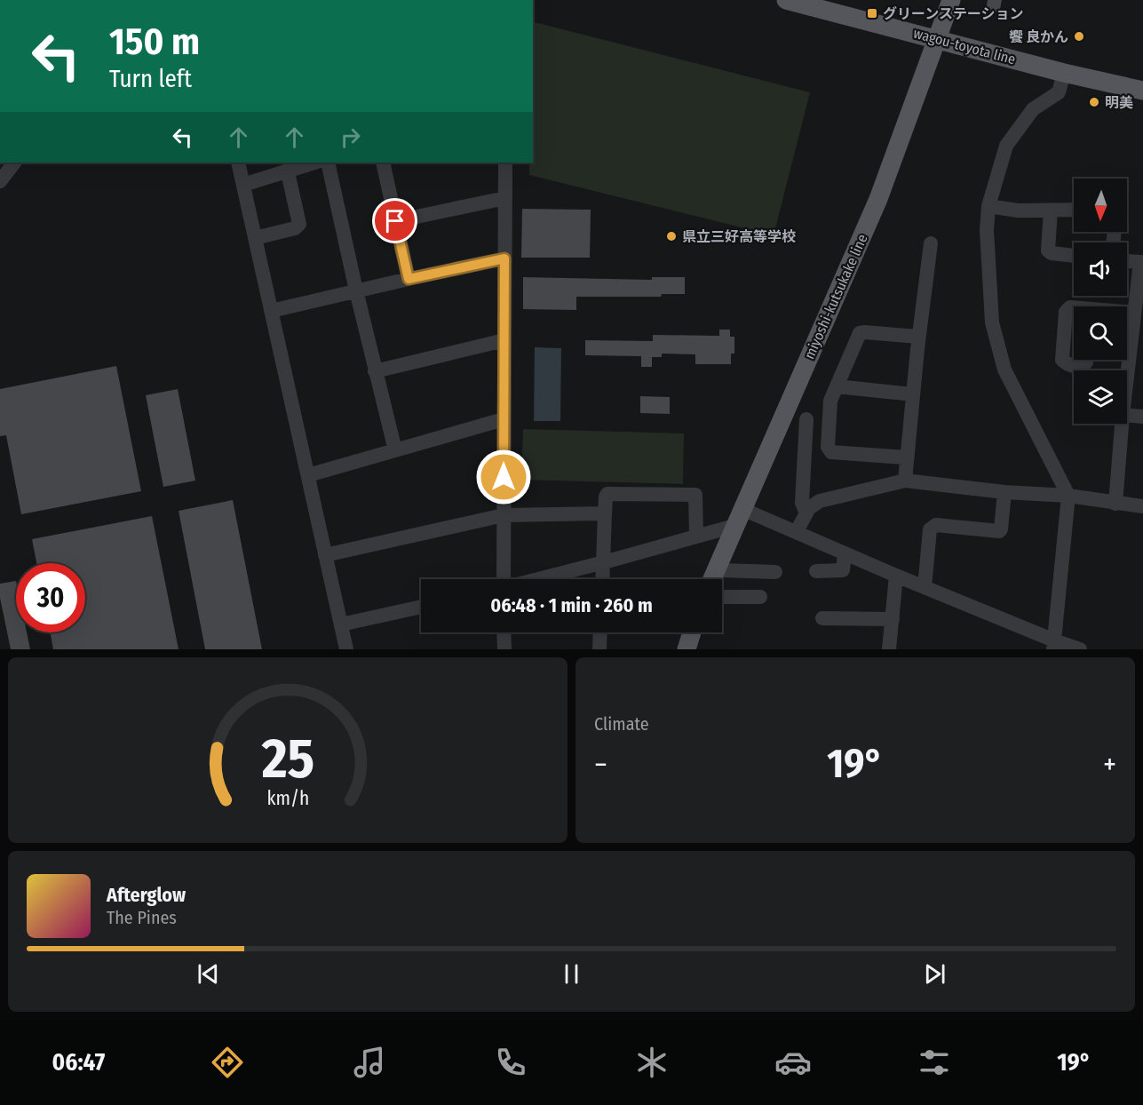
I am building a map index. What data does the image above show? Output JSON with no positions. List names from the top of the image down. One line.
{"streets":{"main road":["wagou-toyota line","miyoshi-kutsukake line"]},"crossings":[["wagou-toyota line","miyoshi-kutsukake line"]],"places":{"transit":["グリーンステーション"],"other":["饗 良かん","明美","県立三好高等学校"]},"north":"bottom","page":{"turn":["150 m","Turn left"],"limit":"30","trip":"06:48 · 1 min · 260 m","tile":"Climate","heat":["−","19°","+"],"song":["Afterglow","The Pines"],"tabs":["06:47","19°"],"gauge":["25","km/h"]}}
